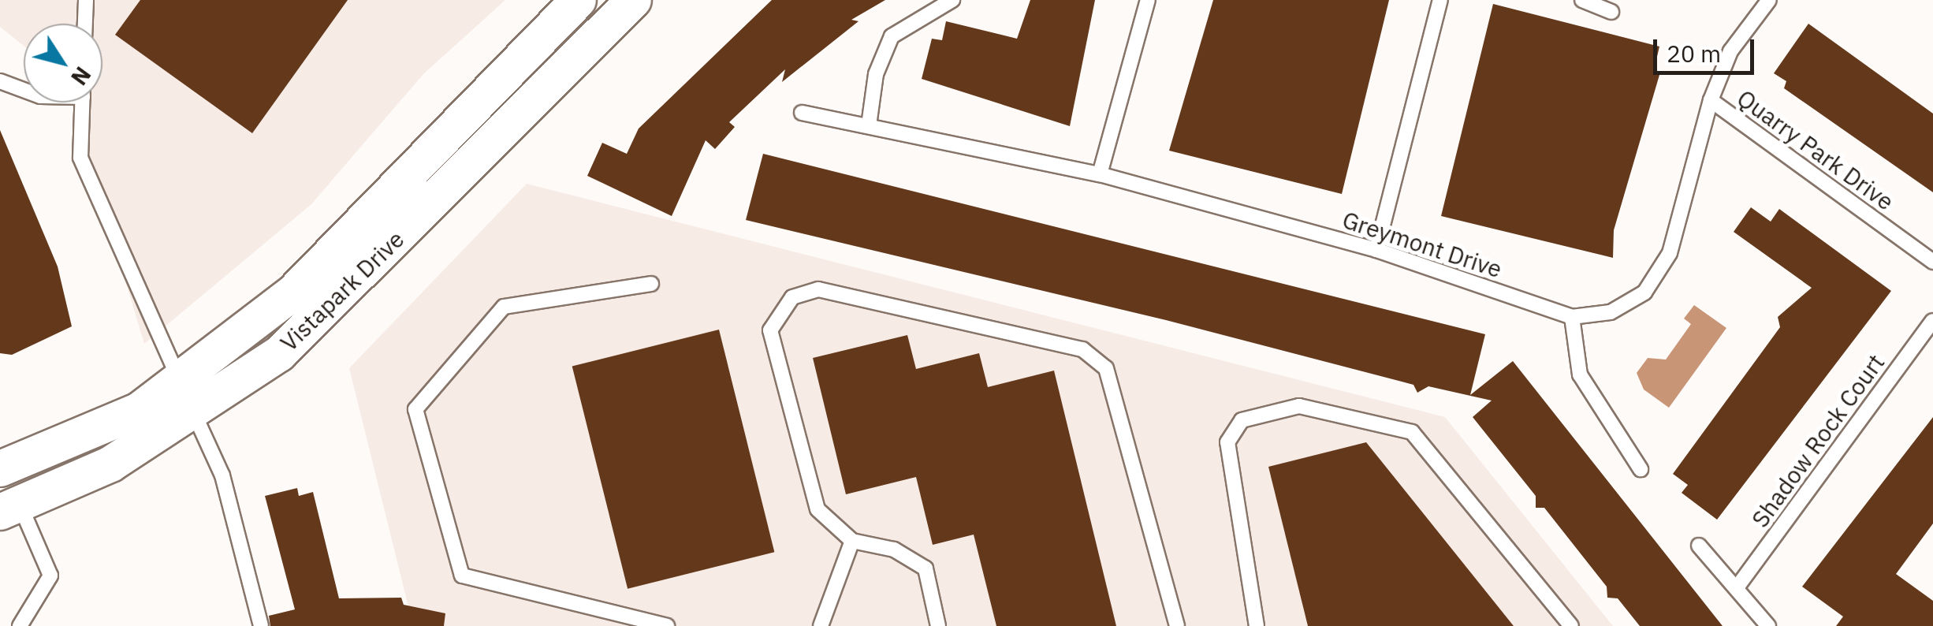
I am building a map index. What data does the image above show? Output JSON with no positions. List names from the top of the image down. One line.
{"streets":{"street":["Vistapark Drive"],"lane":["Quarry Park Drive","Greymont Drive","Shadow Rock Court"]},"crossings":[["Quarry Park Drive","Greymont Drive"]],"scale_bar":"20 m","north":"bottom right"}
